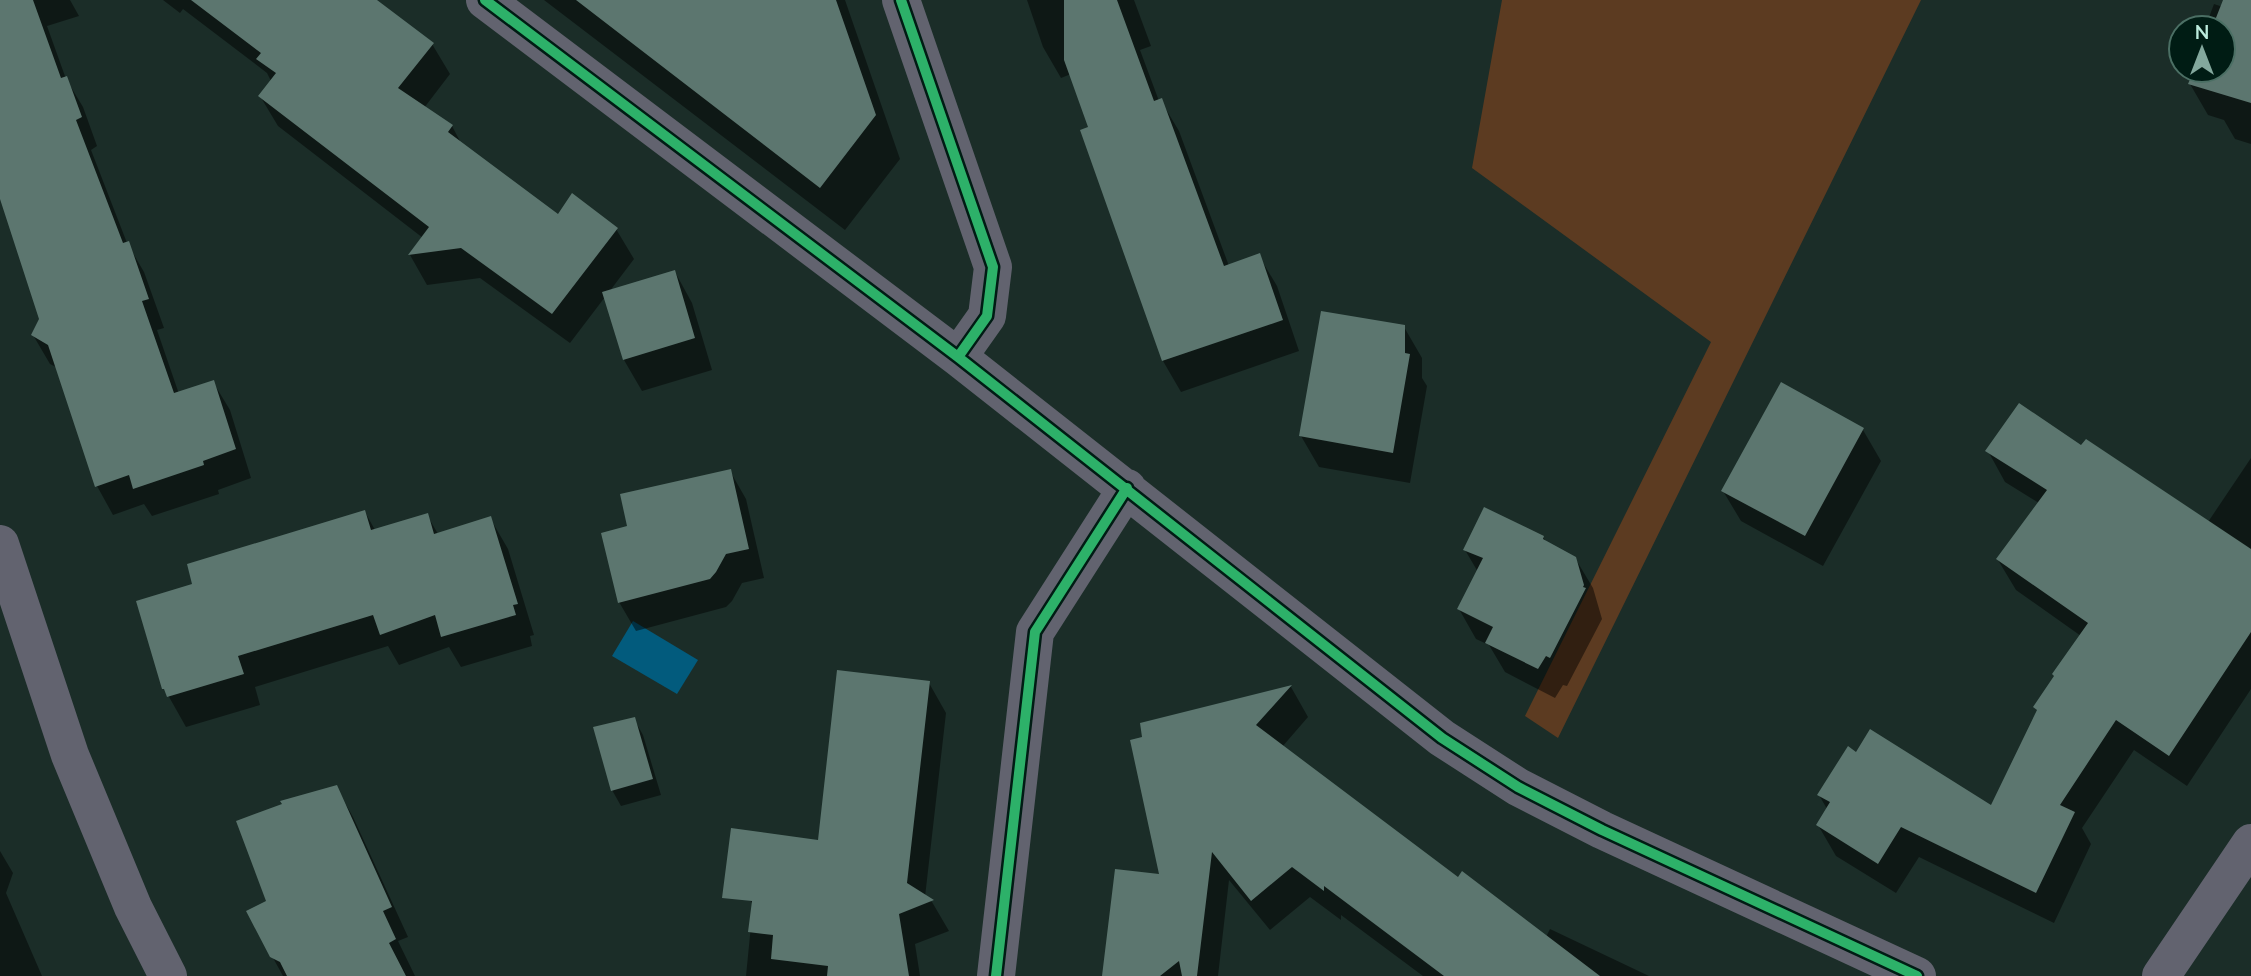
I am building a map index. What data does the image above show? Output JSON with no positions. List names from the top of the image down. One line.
{"north":"top"}
